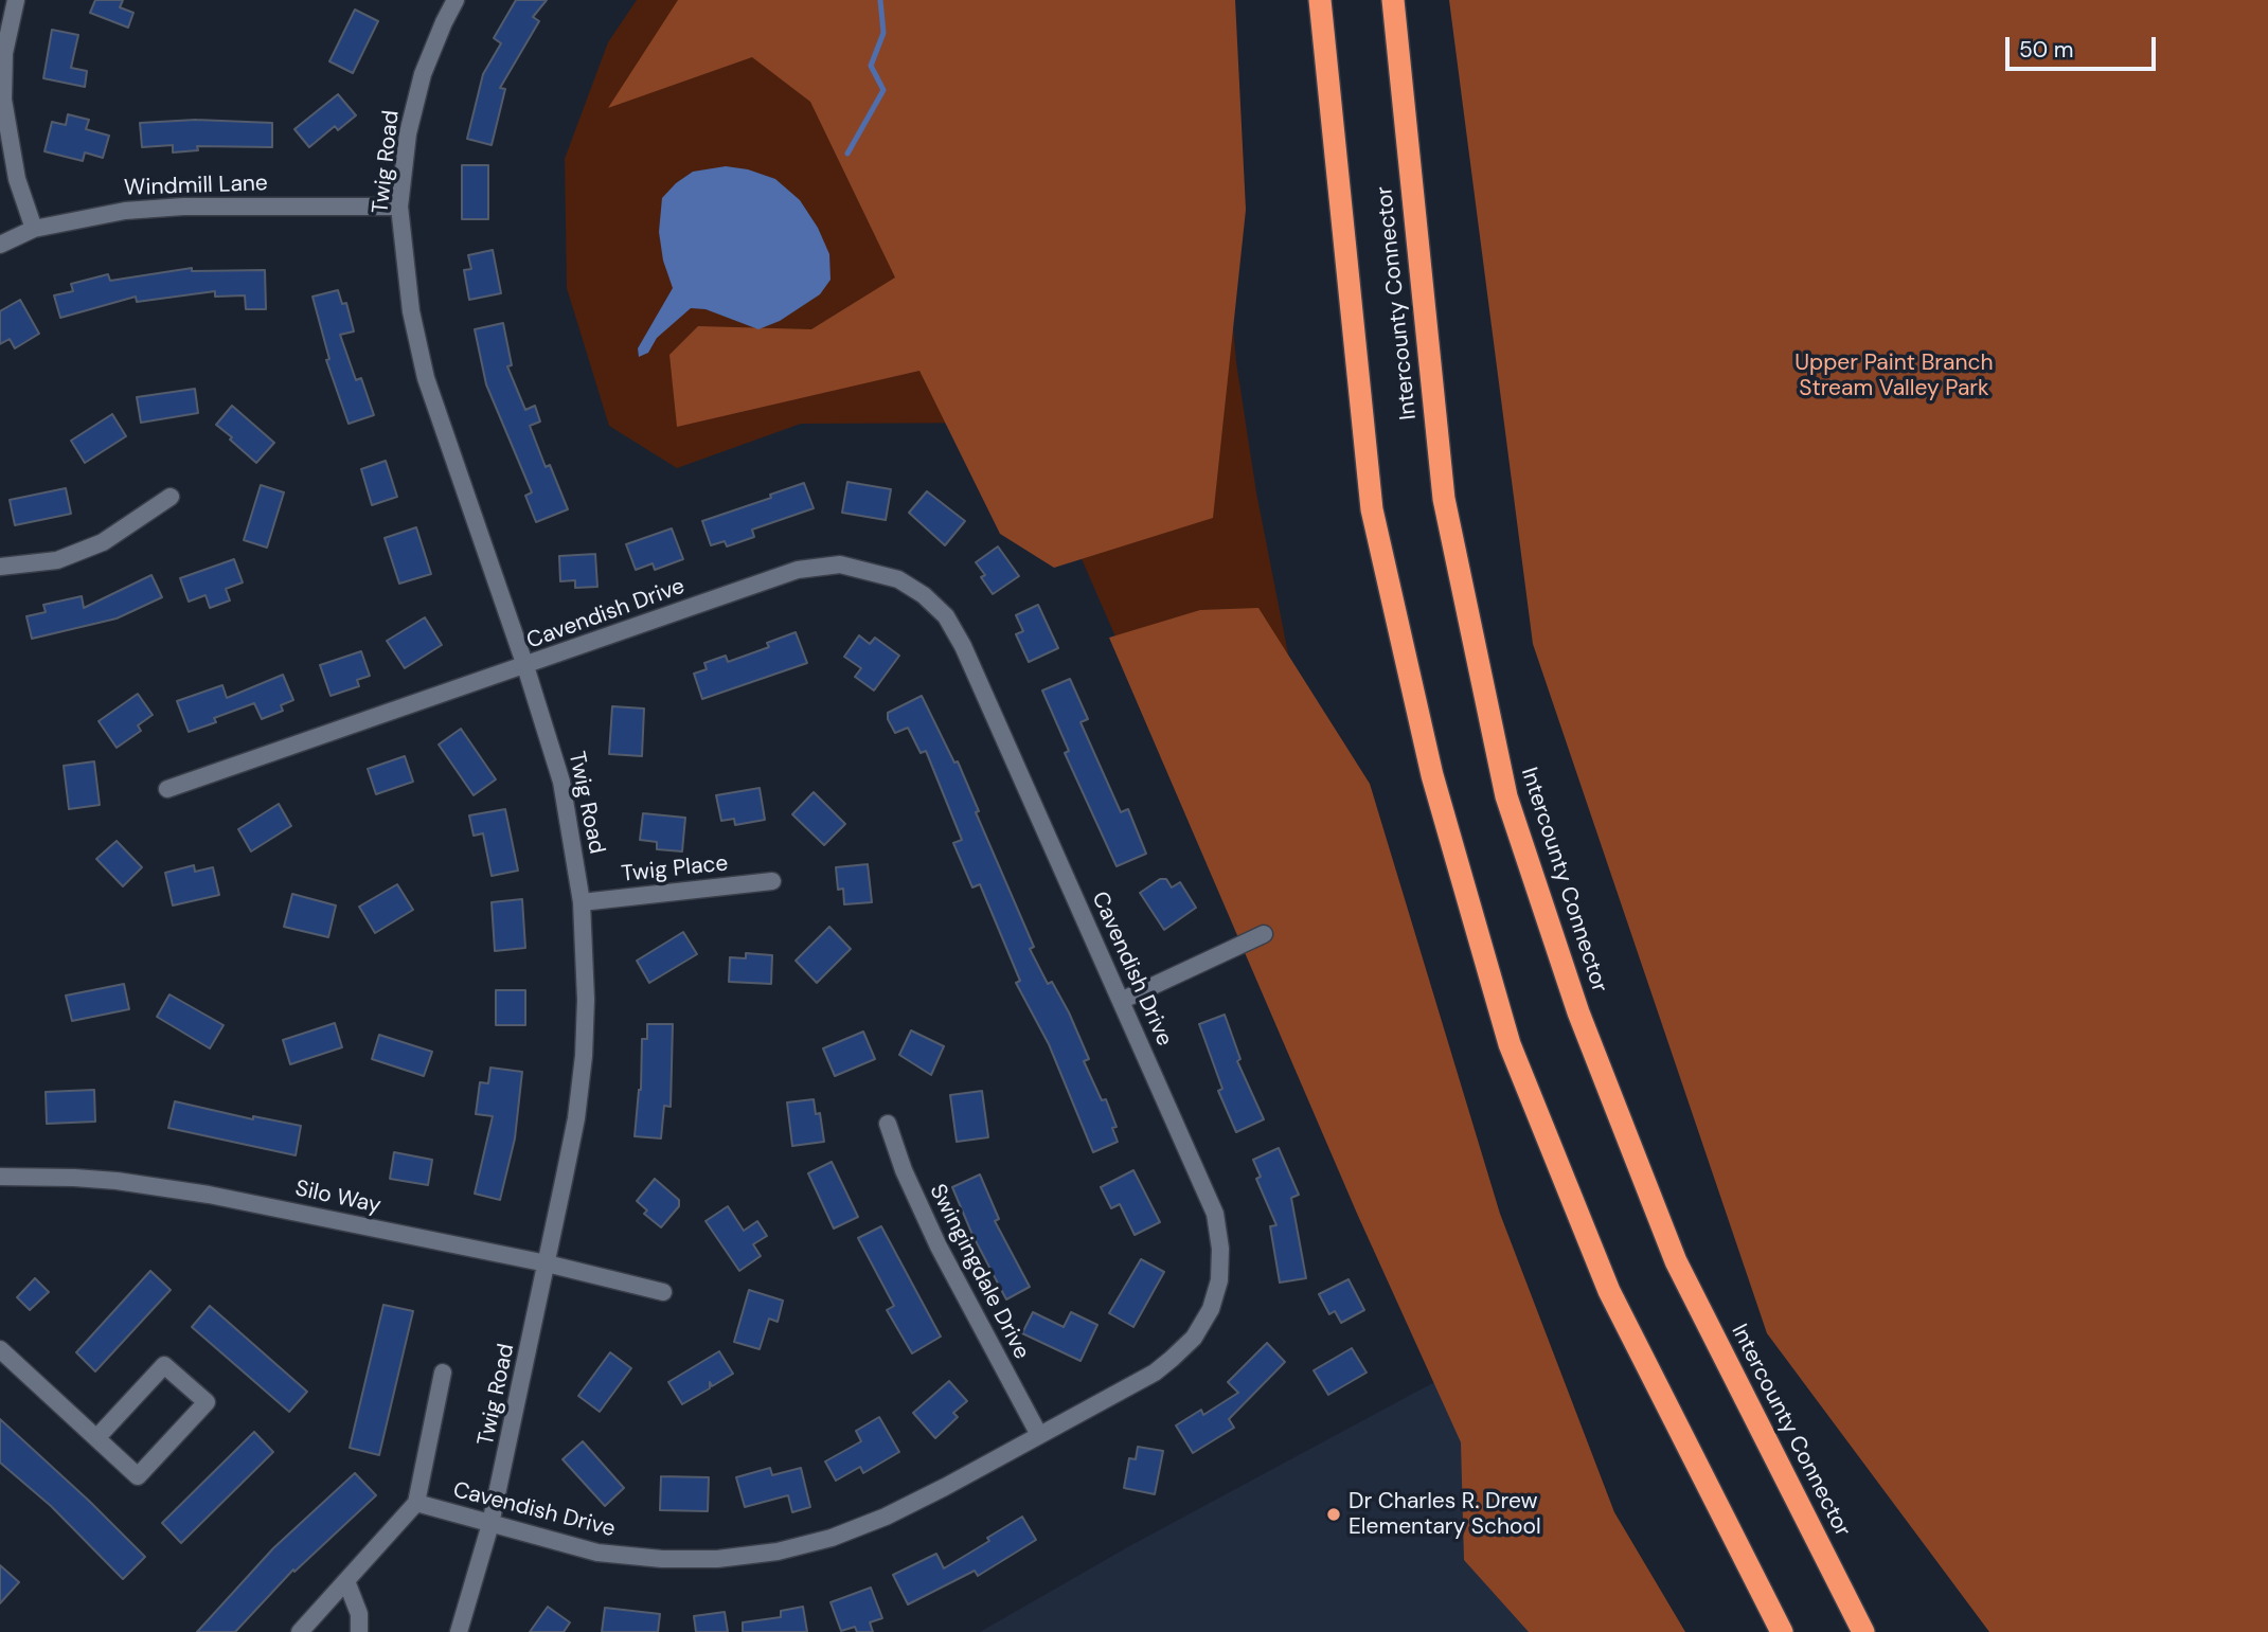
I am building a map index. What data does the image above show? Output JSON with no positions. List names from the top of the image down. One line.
{"streets":{"highway":["Intercounty Connector"],"street":["Twig Road","Windmill Lane","Cavendish Drive","Twig Place","Silo Way","Swingingdale Drive"]},"crossings":[["Twig Road","Windmill Lane"],["Twig Road","Cavendish Drive"],["Twig Road","Twig Place"],["Twig Road","Silo Way"],["Cavendish Drive","Swingingdale Drive"]],"parks":["Upper Paint Branch Stream Valley Park"],"places":["Dr Charles R. Drew Elementary School"],"scale_bar":"50 m"}
